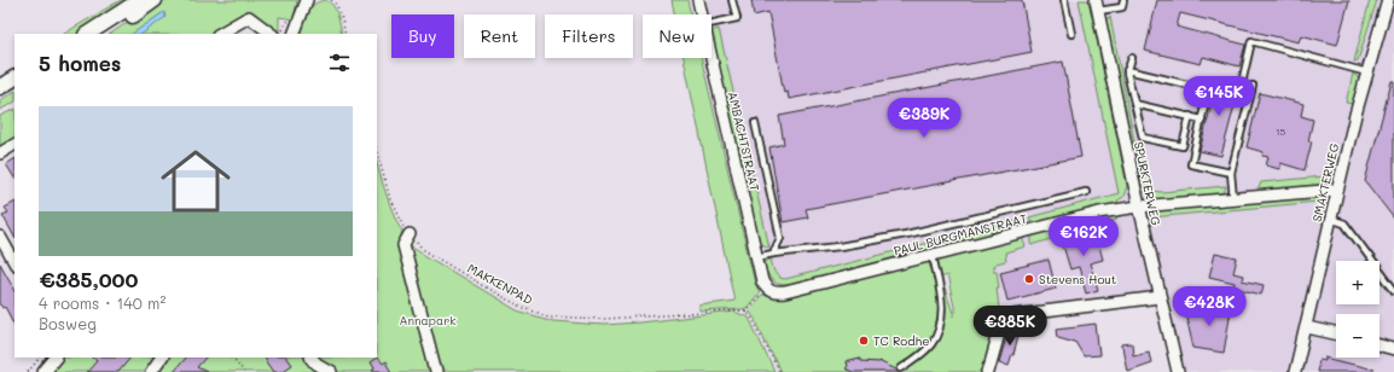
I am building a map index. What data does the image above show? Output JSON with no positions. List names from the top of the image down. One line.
{"streets":{"street":["AMBACHTSTRAAT","SMAKTERWEG","SPURKTERWEG","PAUL BURGMANSTRAAT"],"path":["MAKKENPAD"]},"crossings":[["AMBACHTSTRAAT","PAUL BURGMANSTRAAT"],["SMAKTERWEG","PAUL BURGMANSTRAAT"],["SPURKTERWEG","PAUL BURGMANSTRAAT"]],"parks":["Annapark"],"places":["Stevens Hout","TC Rodhe"],"house_numbers":["15"],"page":{"chip":["Buy","Rent","Filters","New"],"heading":"5 homes","price":["€145K","€389K","€162K","€428K","€385K"],"list":[{"name":"€385,000","note":"4 rooms · 140 m² · Bosweg"}],"map_buttons":["+","−"]}}
